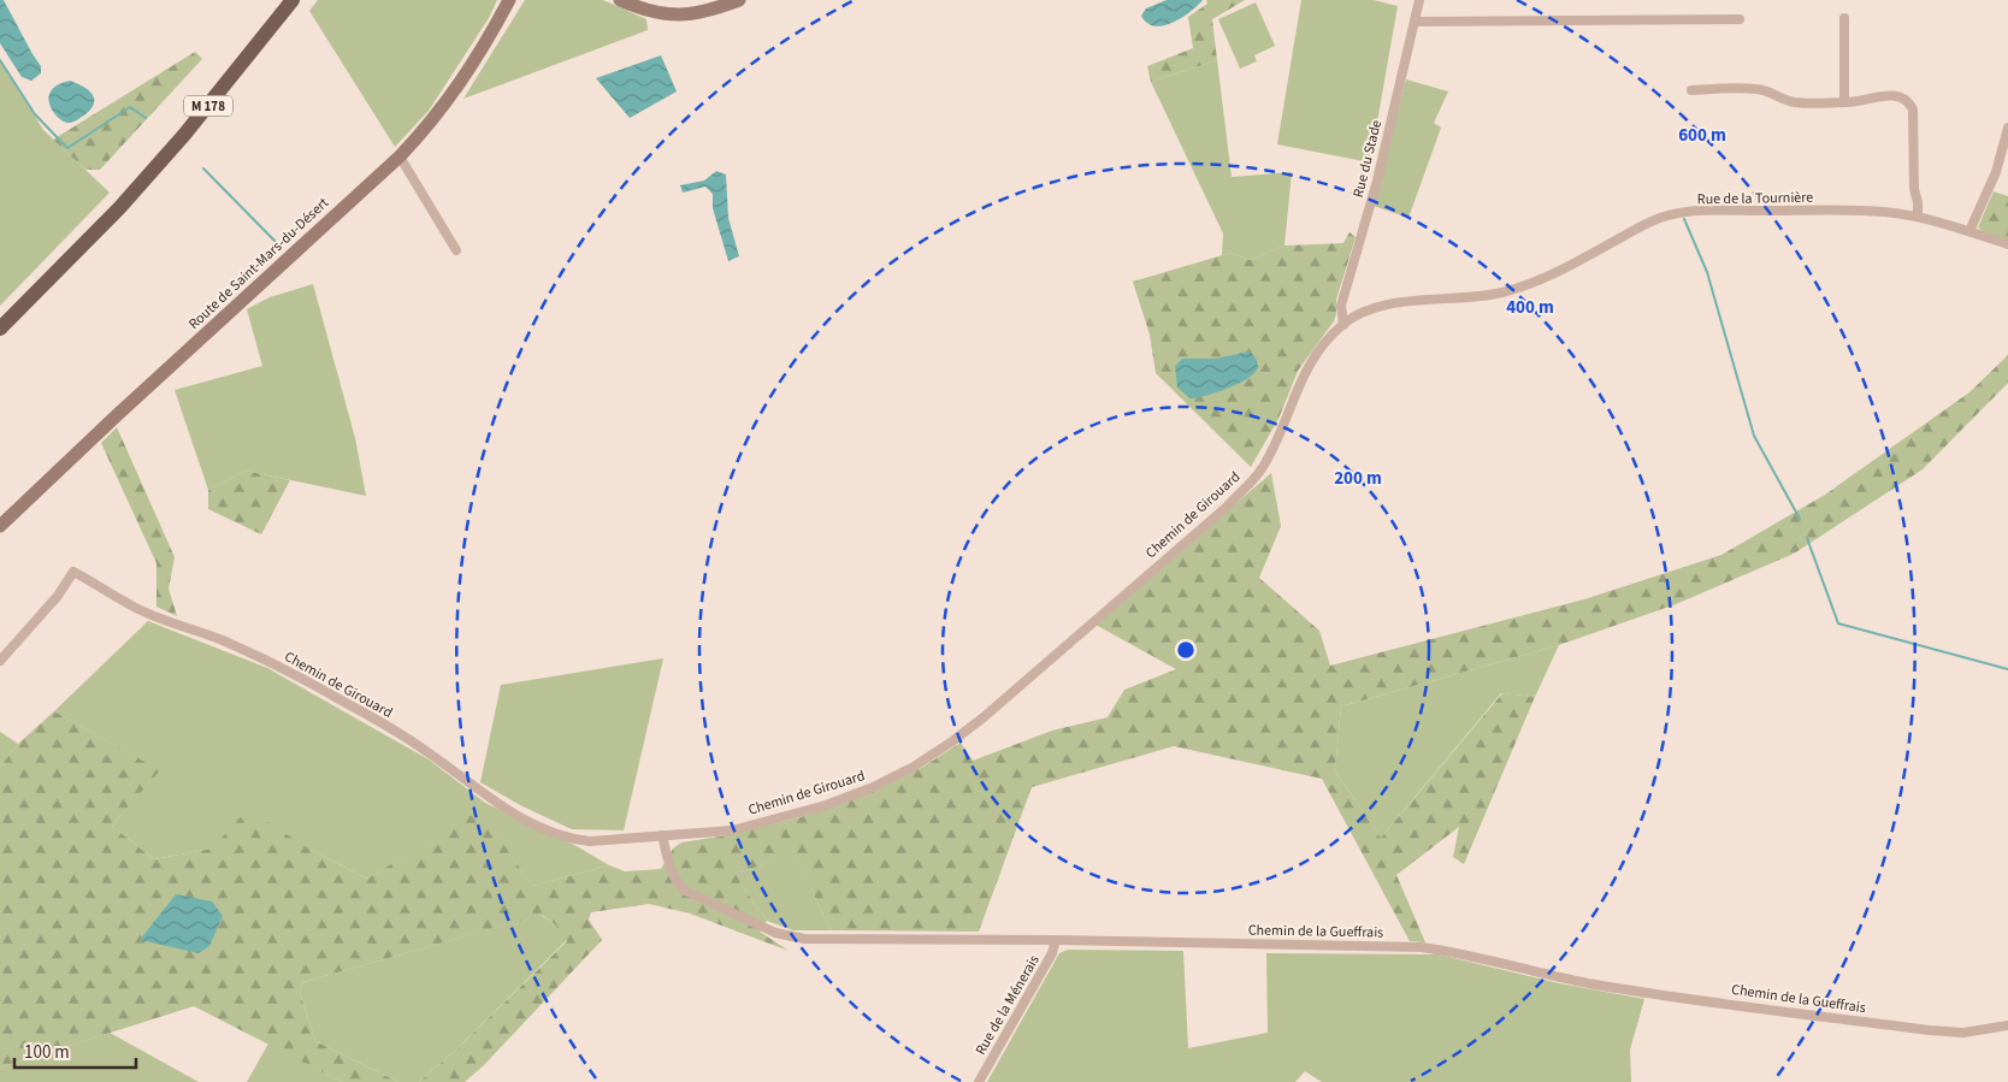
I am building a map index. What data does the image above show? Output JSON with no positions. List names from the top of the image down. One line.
{"streets":{"main road":["M 178","Route de Saint-Mars-du-Désert"],"street":["Rue du Stade","Rue de la Tournière","Chemin de Girouard","Chemin de la Gueffrais","Rue de la Ménerais"]},"crossings":[["Rue du Stade","Chemin de Girouard"],["Rue de la Tournière","Chemin de Girouard"],["Chemin de Girouard","Chemin de la Gueffrais"],["Chemin de la Gueffrais","Rue de la Ménerais"]],"scale_bar":"100 m","rings":["600 m","400 m","200 m"]}
